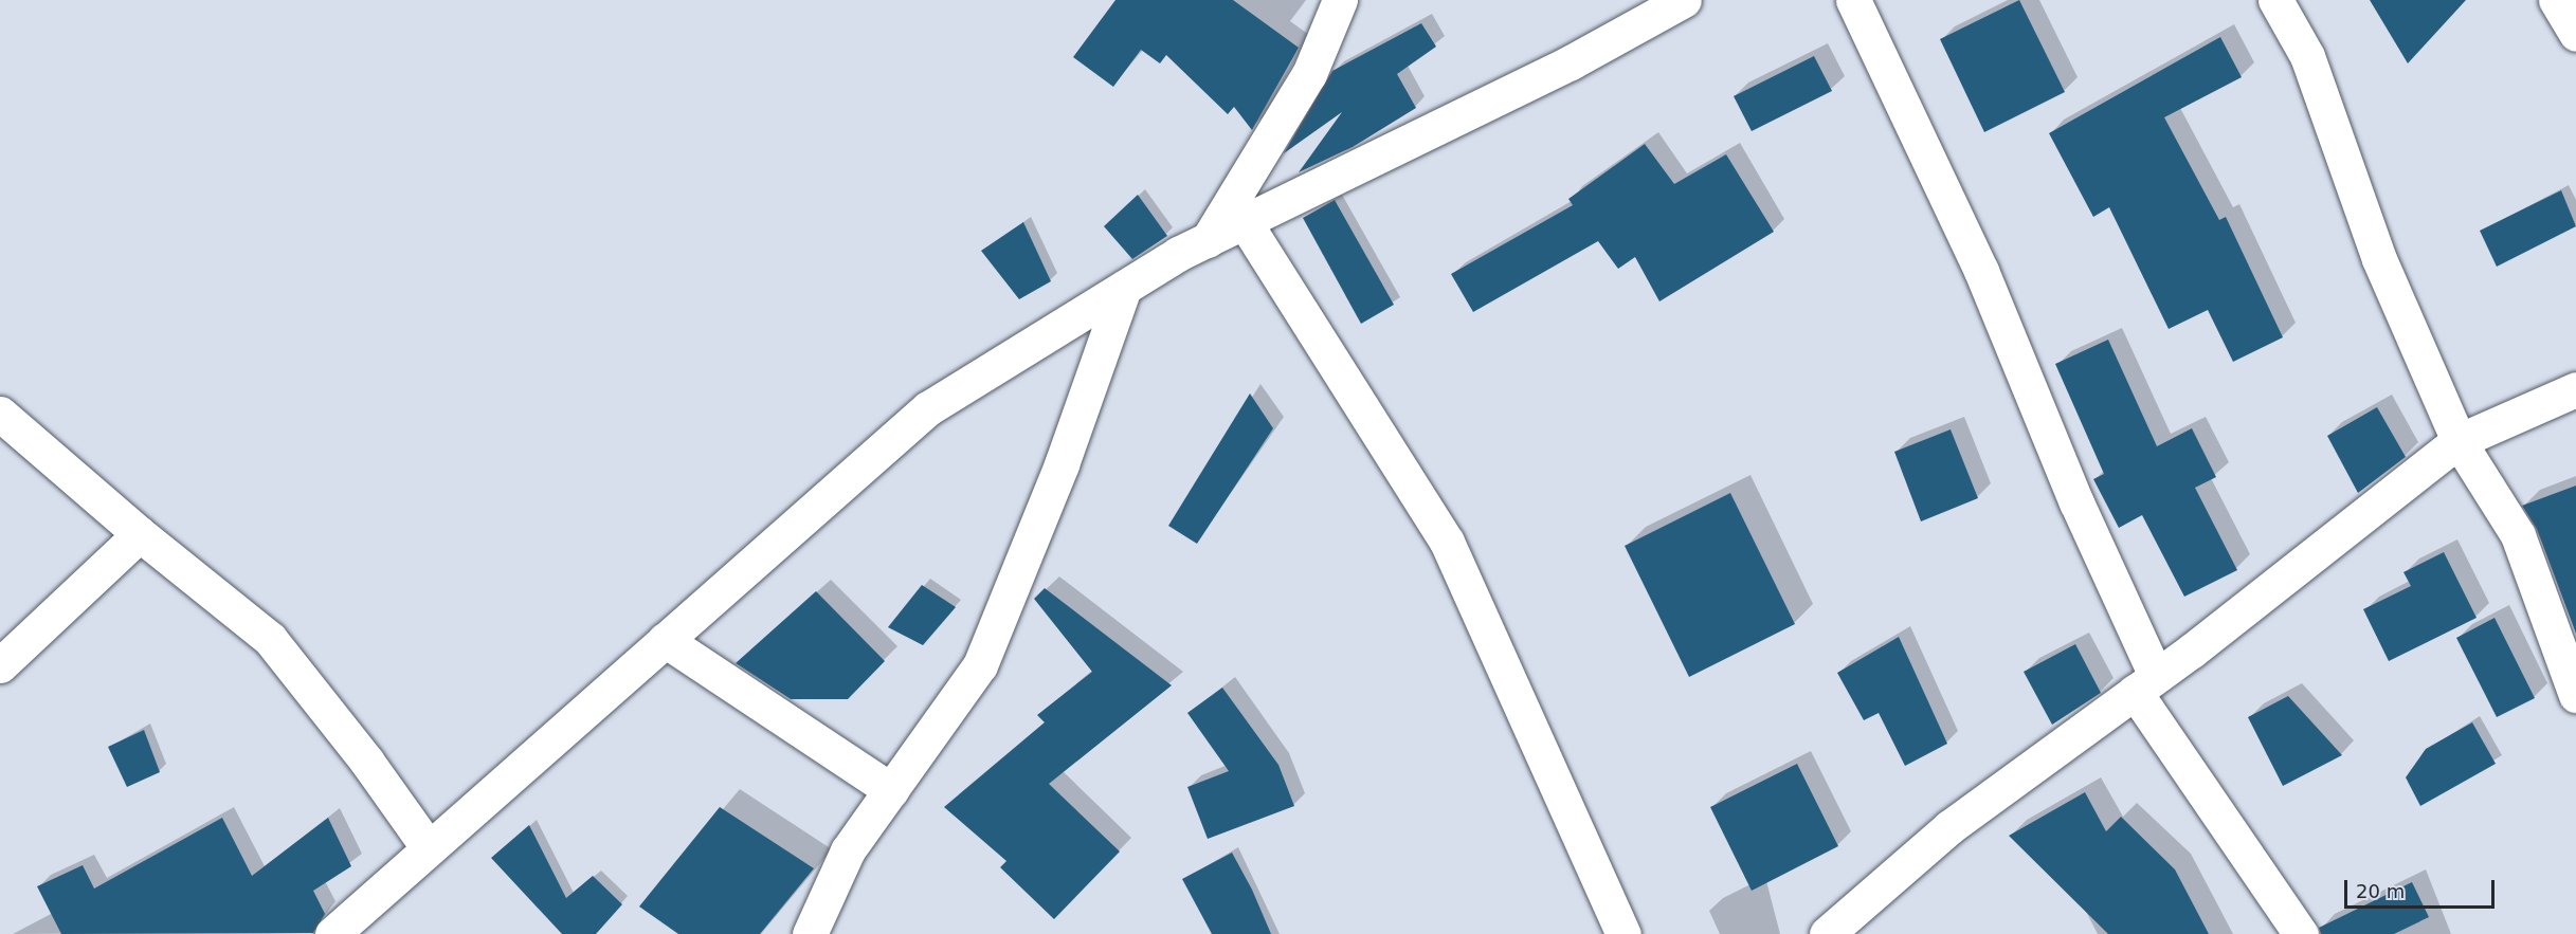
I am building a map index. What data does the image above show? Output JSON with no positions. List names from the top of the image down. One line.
{"scale_bar":"20 m"}
